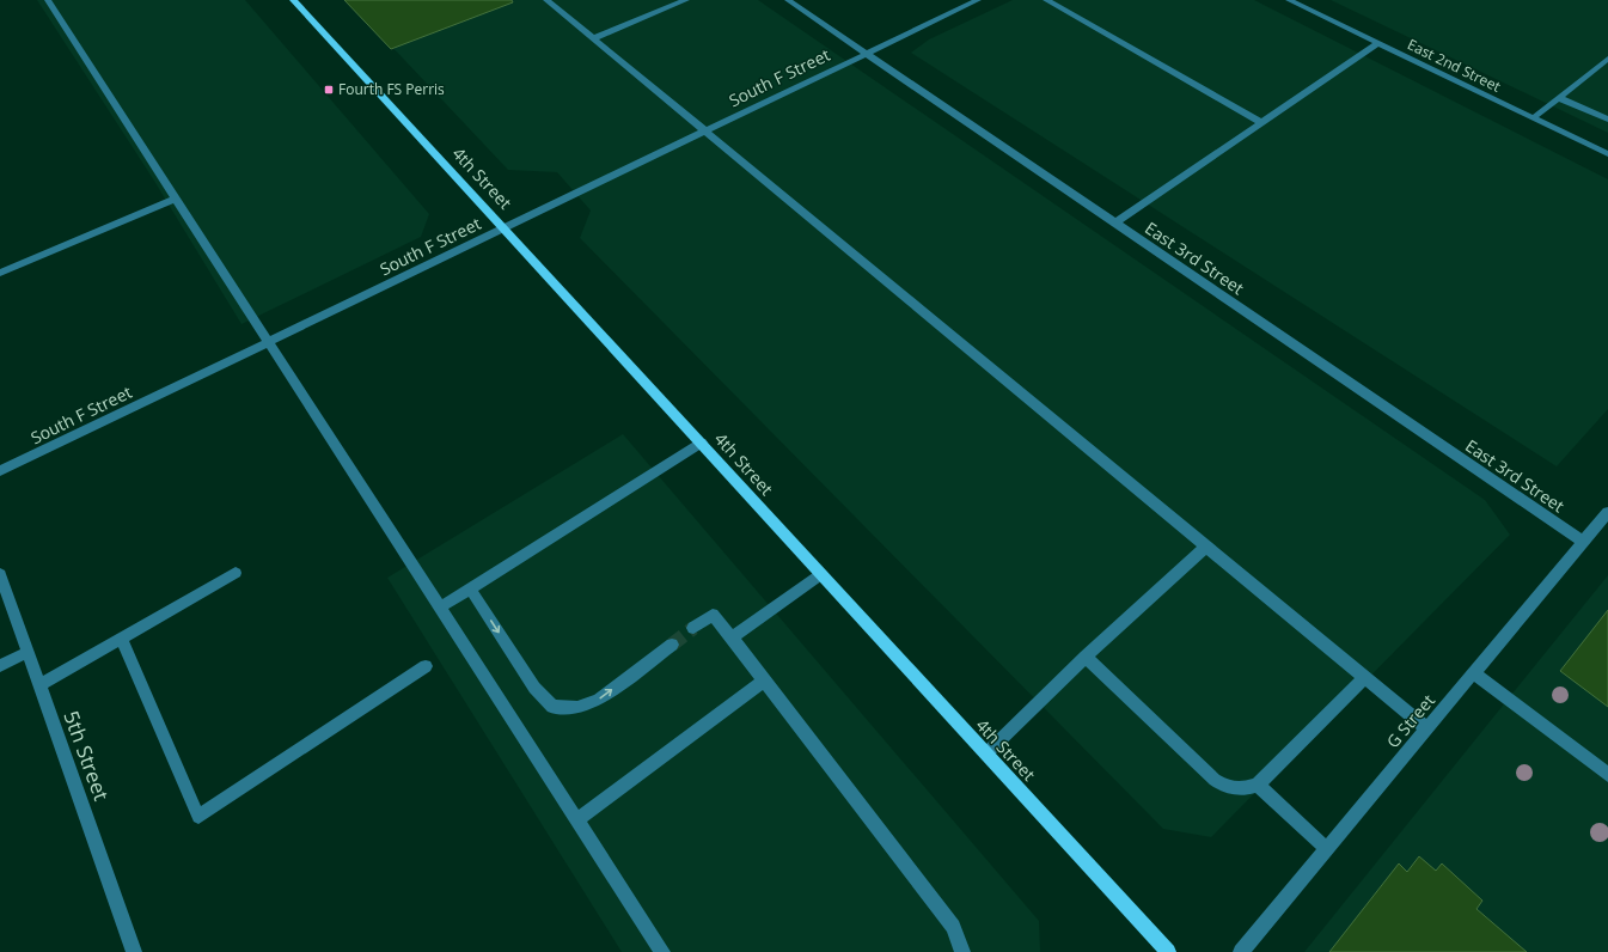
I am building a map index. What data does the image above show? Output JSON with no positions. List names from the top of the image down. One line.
{"streets":{"main road":["4th Street"],"street":["East 2nd Street","South F Street","East 3rd Street","G Street","5th Street"]},"crossings":[["South F Street","4th Street"],["South F Street","East 3rd Street"],["East 3rd Street","G Street"]],"places":{"transit":["Fourth FS Perris"]}}
